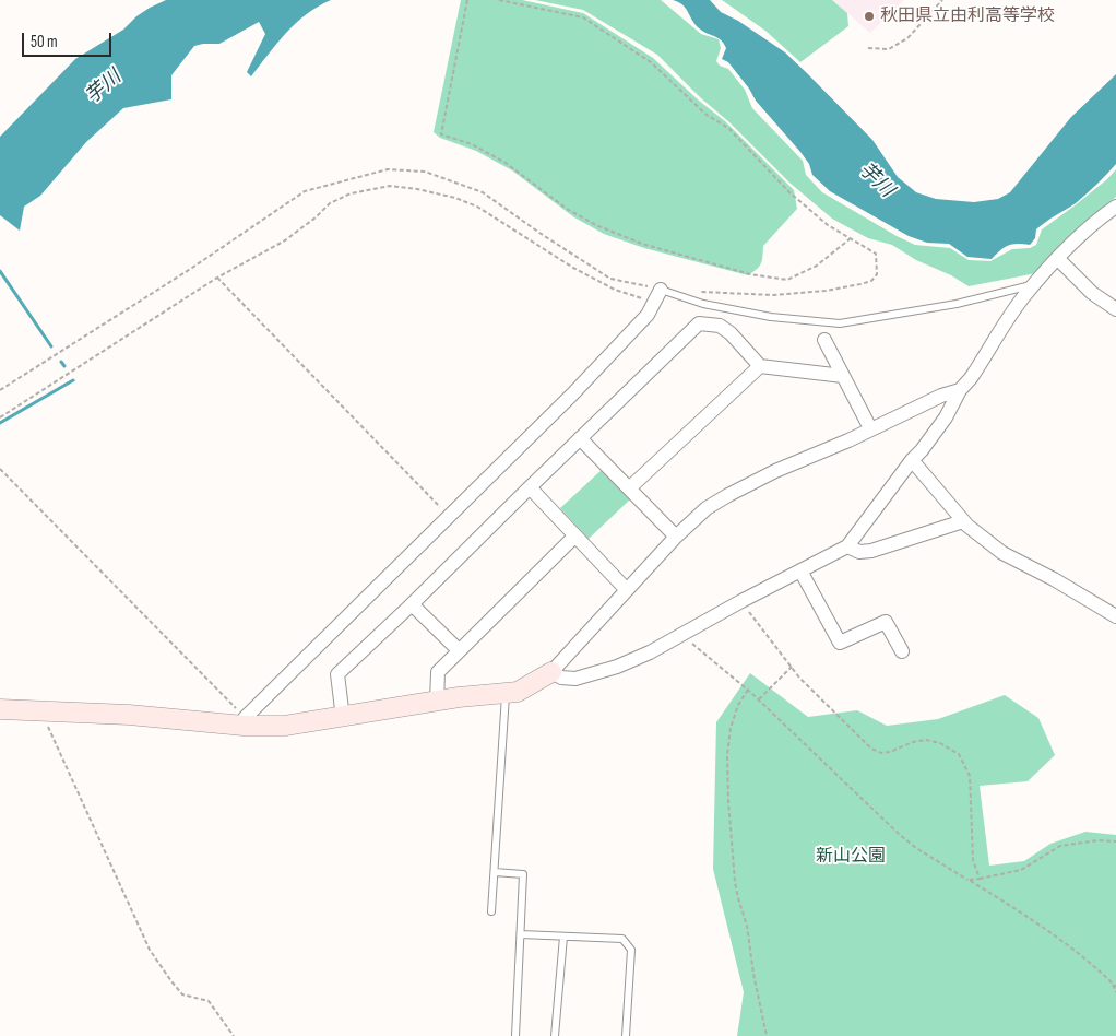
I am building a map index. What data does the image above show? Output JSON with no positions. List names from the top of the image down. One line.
{"water":["芋川"],"parks":["新山公園"],"places":["秋田県立由利高等学校"],"scale_bar":"50 m"}
